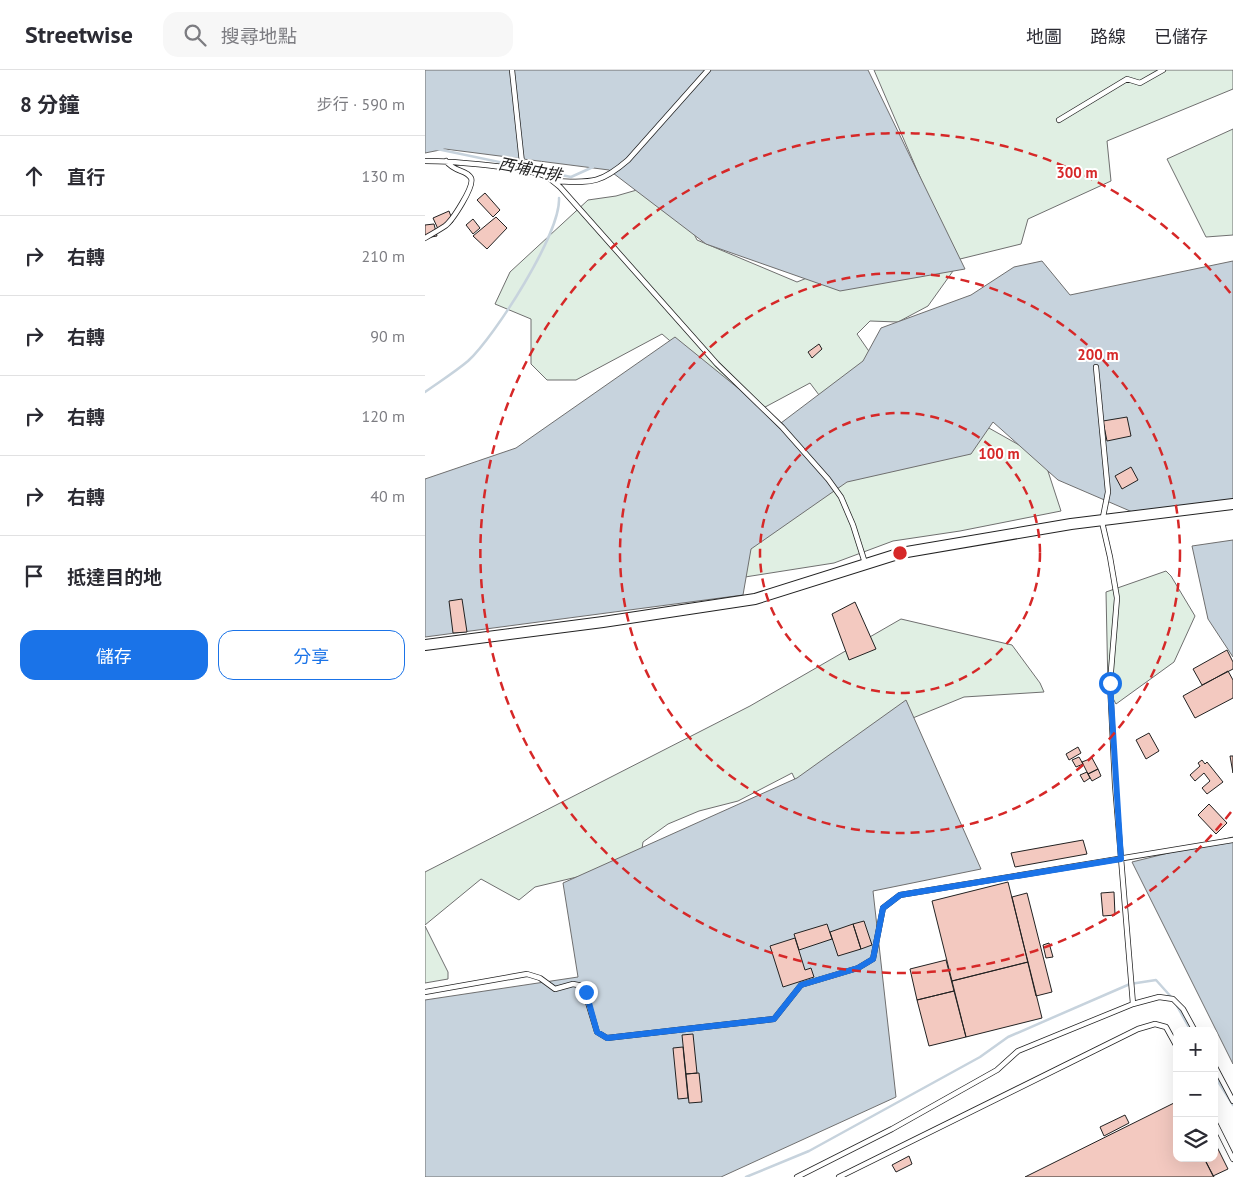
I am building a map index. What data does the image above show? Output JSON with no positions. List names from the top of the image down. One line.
{"water":["西埔中排"],"page":{"header":"Streetwise","search":"搜尋地點","nav":["地圖","路線","已儲存"],"heading":["8 分鐘","步行 · 590 m"],"list":[["直行","130 m"],["右轉","210 m"],["右轉","90 m"],["右轉","120 m"],["右轉","40 m"],"抵達目的地"],"buttons":["儲存","分享"],"map_buttons":["+","−"]},"rings":["300 m","200 m","100 m"]}
